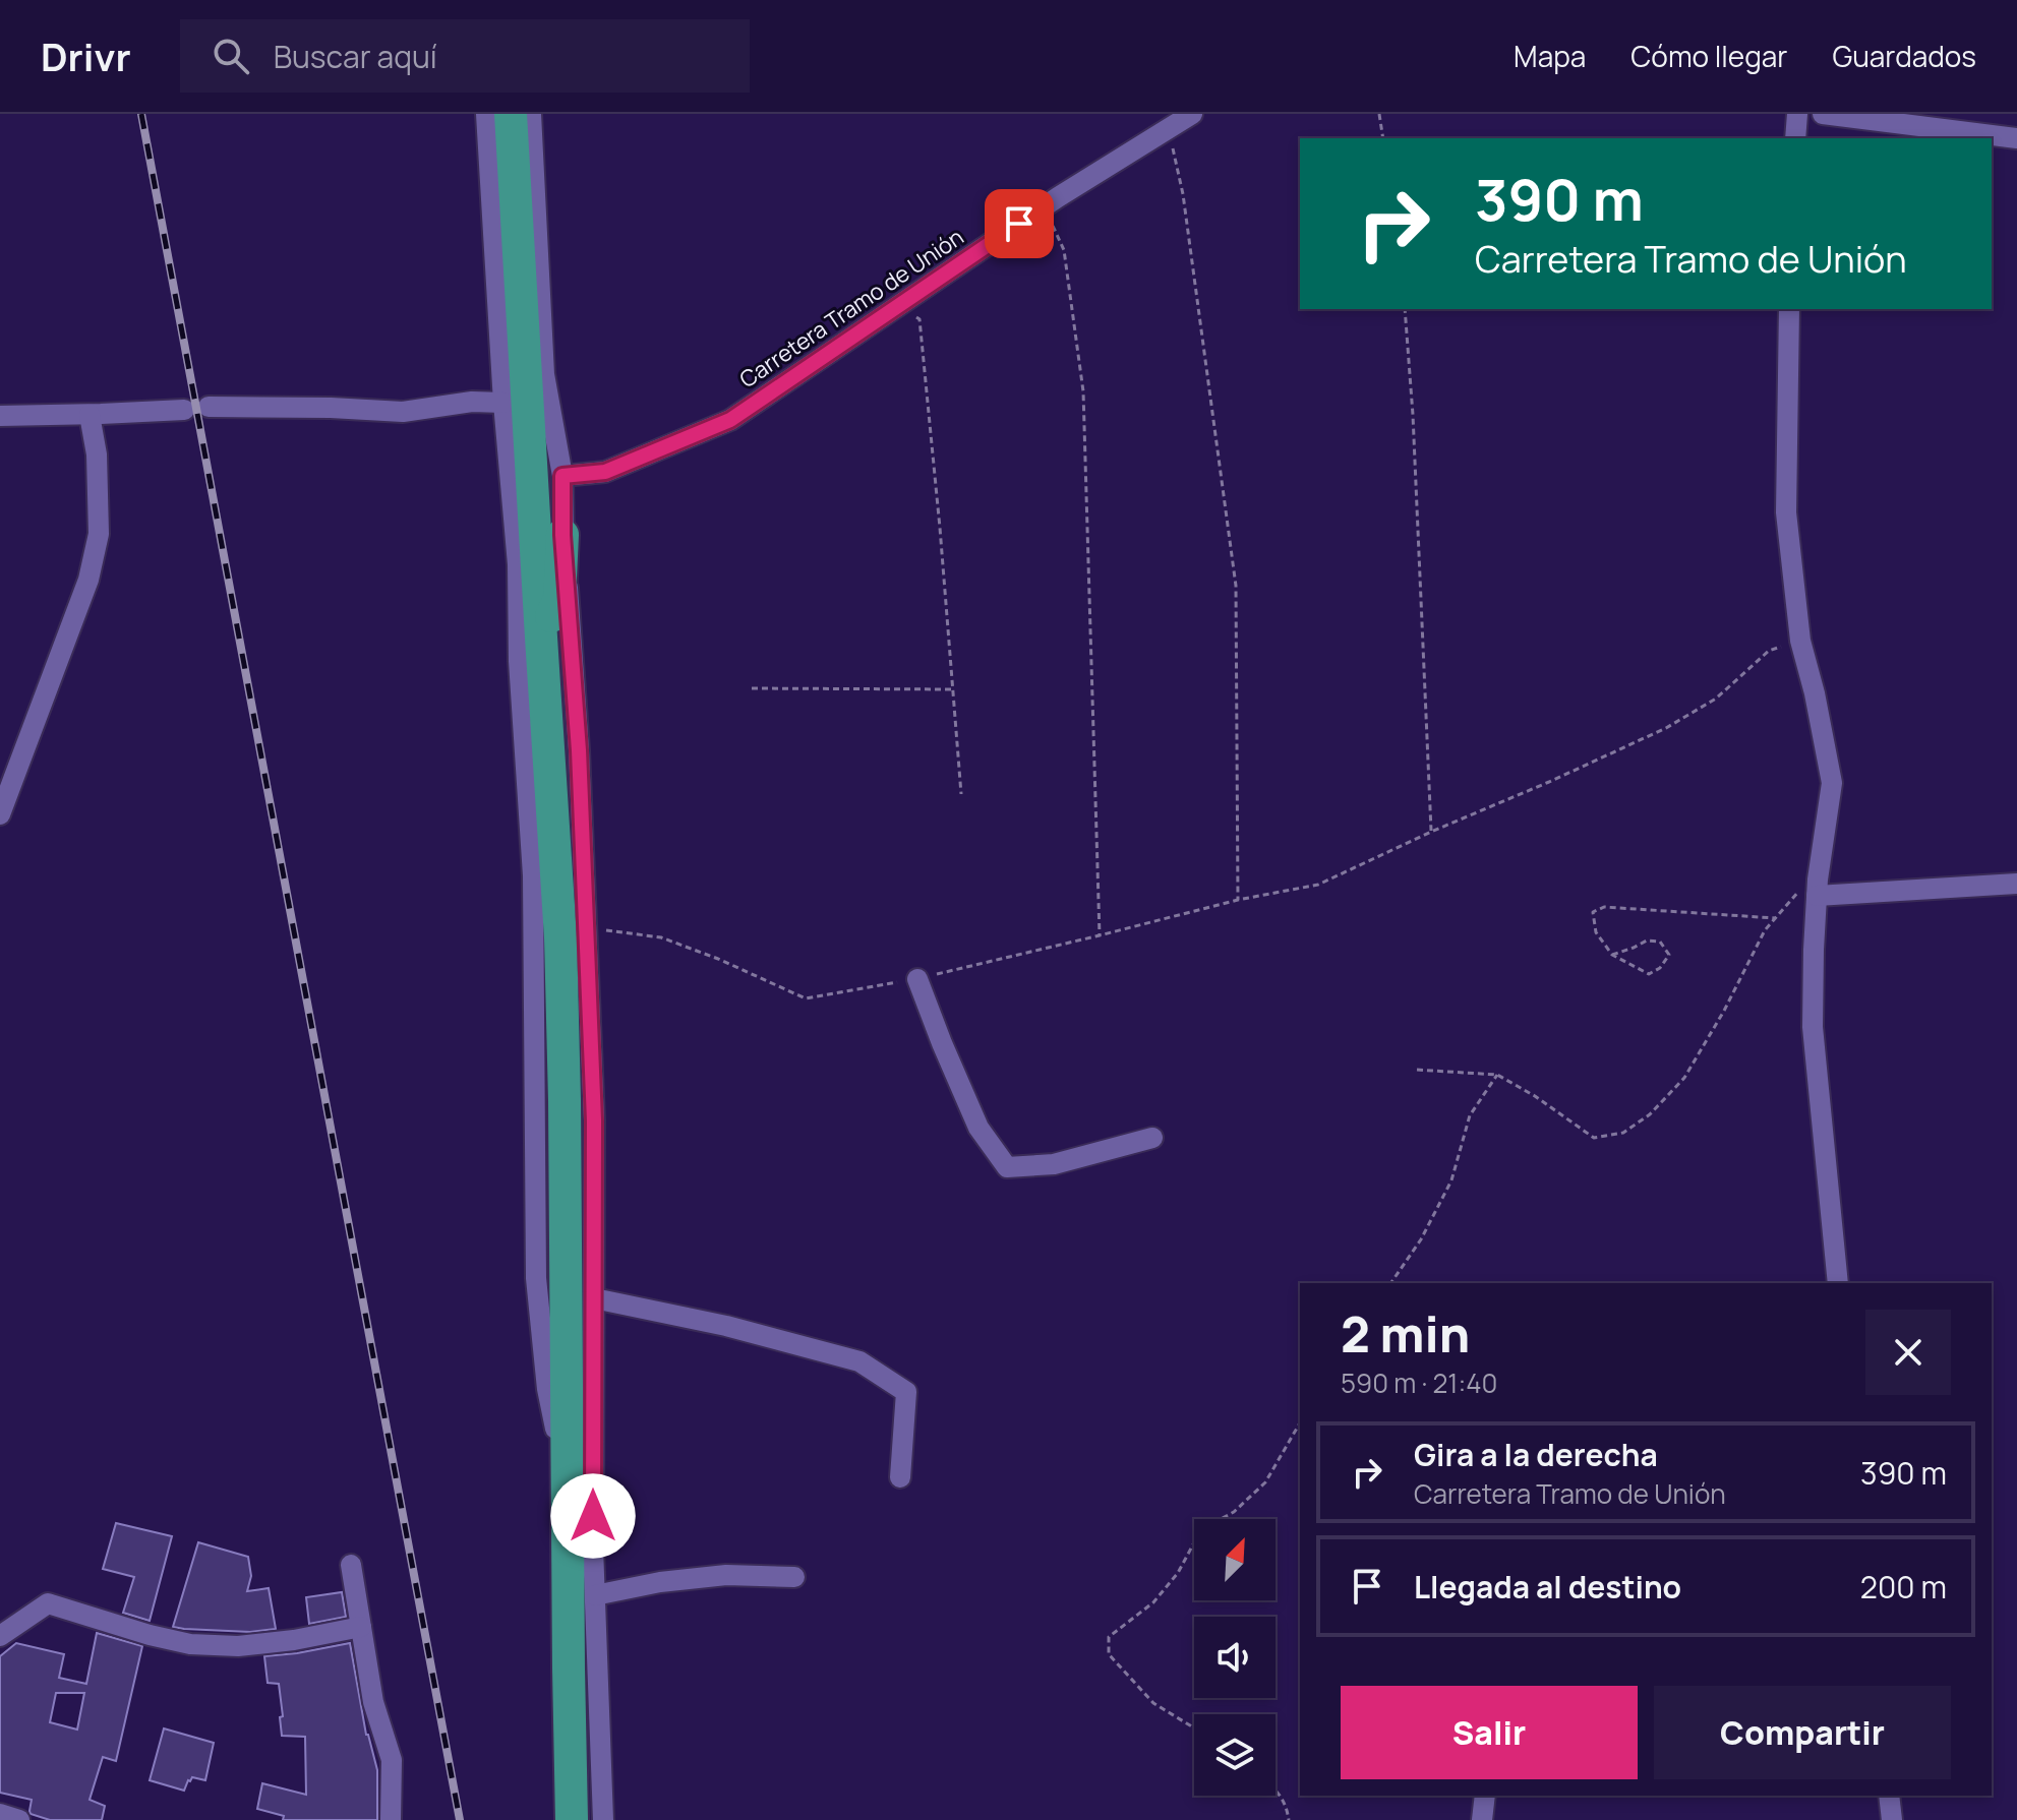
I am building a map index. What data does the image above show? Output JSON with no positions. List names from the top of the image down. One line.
{"streets":{"street":["Carretera Tramo de Unión"]},"north":"top right","page":{"header":"Drivr","search":"Buscar aquí","nav":["Mapa","Cómo llegar","Guardados"],"turn":["390 m","Carretera Tramo de Unión"],"heading":["2 min","590 m · 21:40"],"list":[{"name":"Gira a la derecha","note":"Carretera Tramo de Unión","value":"390 m"},{"name":"Llegada al destino","value":"200 m"}],"buttons":["Salir","Compartir"]}}
